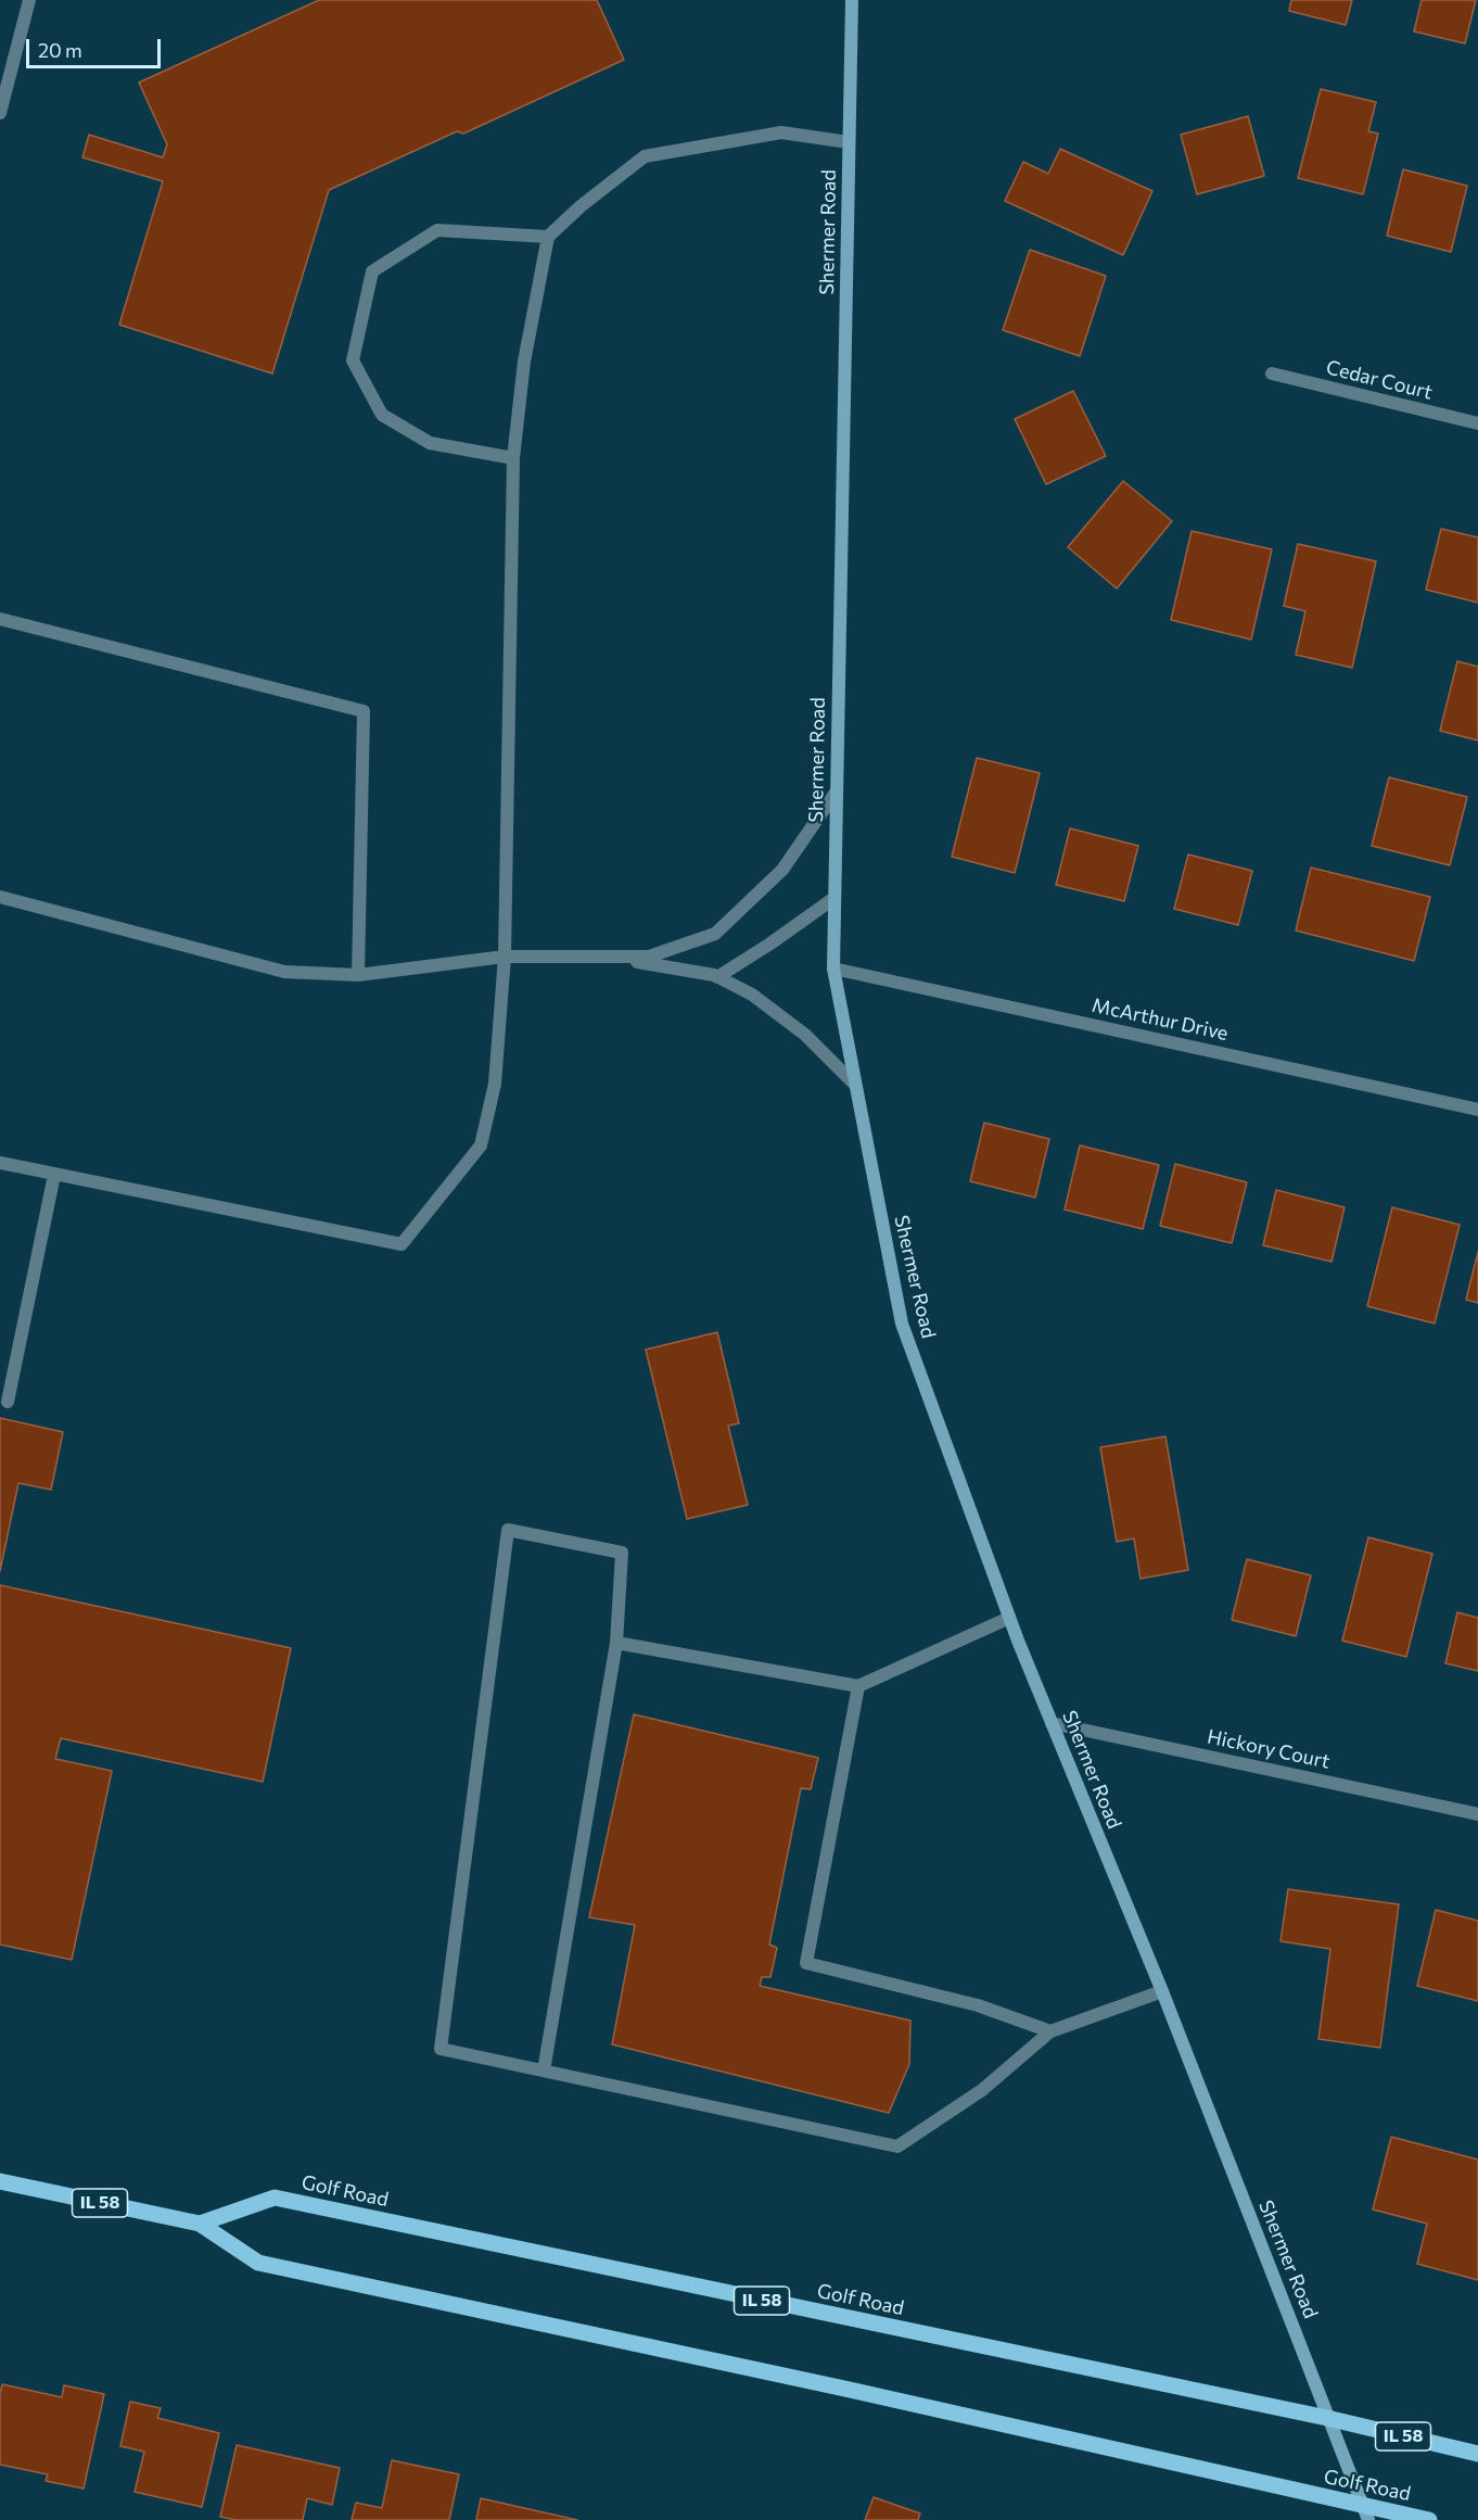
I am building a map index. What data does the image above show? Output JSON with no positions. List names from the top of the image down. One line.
{"streets":{"main road":["Shermer Road","Golf Road","IL 58"],"street":["Cedar Court","McArthur Drive","Hickory Court"]},"crossings":[["Shermer Road","McArthur Drive"],["Shermer Road","Hickory Court"],["Shermer Road","Golf Road"]],"scale_bar":"20 m"}
